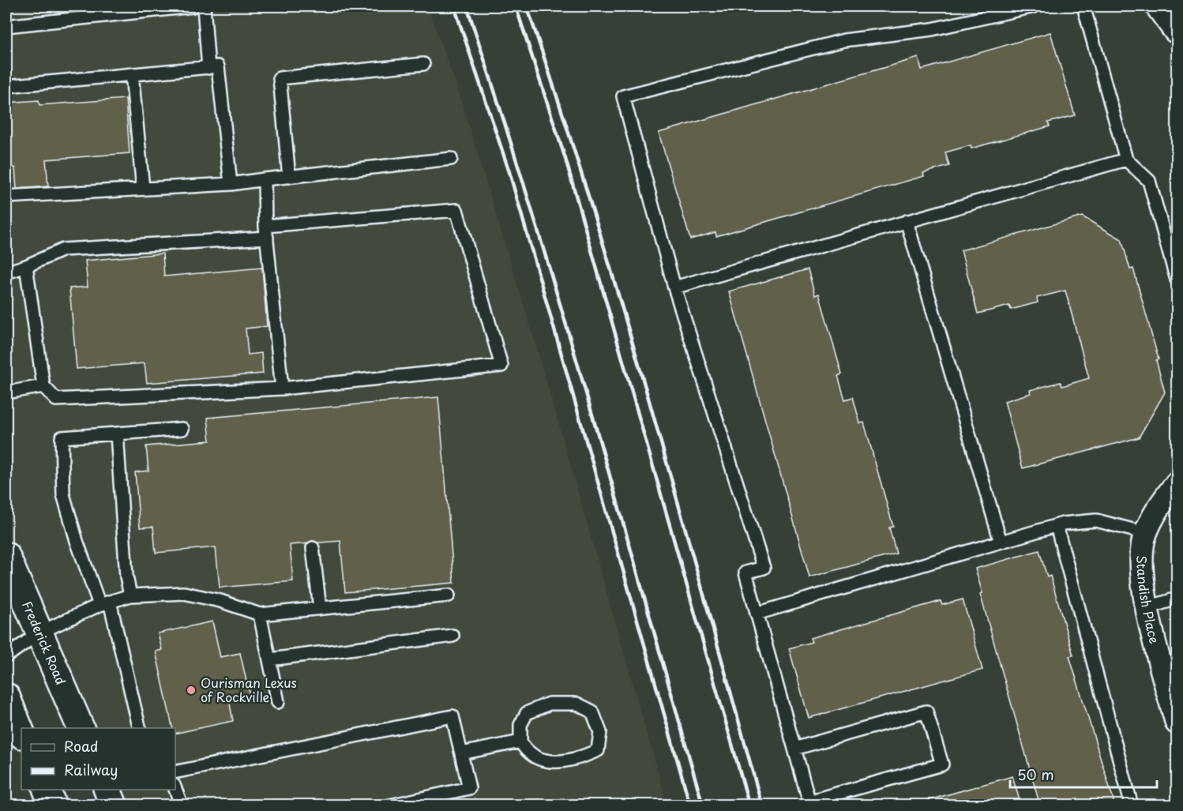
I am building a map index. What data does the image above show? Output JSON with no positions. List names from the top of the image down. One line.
{"streets":{"main road":["Frederick Road"],"street":["Standish Place"]},"places":["Ourisman Lexus of Rockville"],"legend":["Road","Railway"],"scale_bar":"50 m"}
